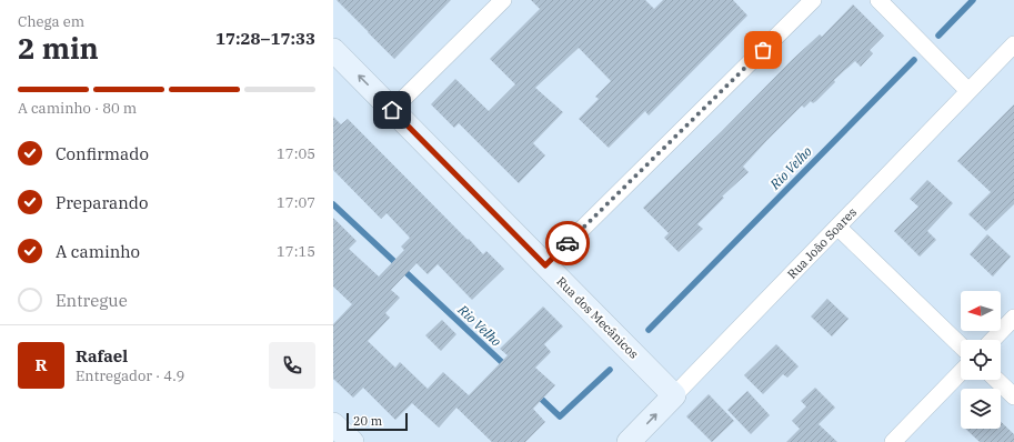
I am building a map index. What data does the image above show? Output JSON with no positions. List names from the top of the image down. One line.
{"streets":{"main road":["Rua João Soares","Rua dos Mecânicos"]},"crossings":[["Rua João Soares","Rua dos Mecânicos"]],"water":["Rio Velho"],"scale_bar":"20 m","north":"left","page":{"heading":["2 min","Chega em","17:28–17:33"],"panel":["Rafael","Entregador · 4.9"],"bar":"A caminho · 80 m","list":[["Confirmado","17:05"],["Preparando","17:07"],["A caminho","17:15"],"Entregue"],"round":"R","scale":"20 m"}}
